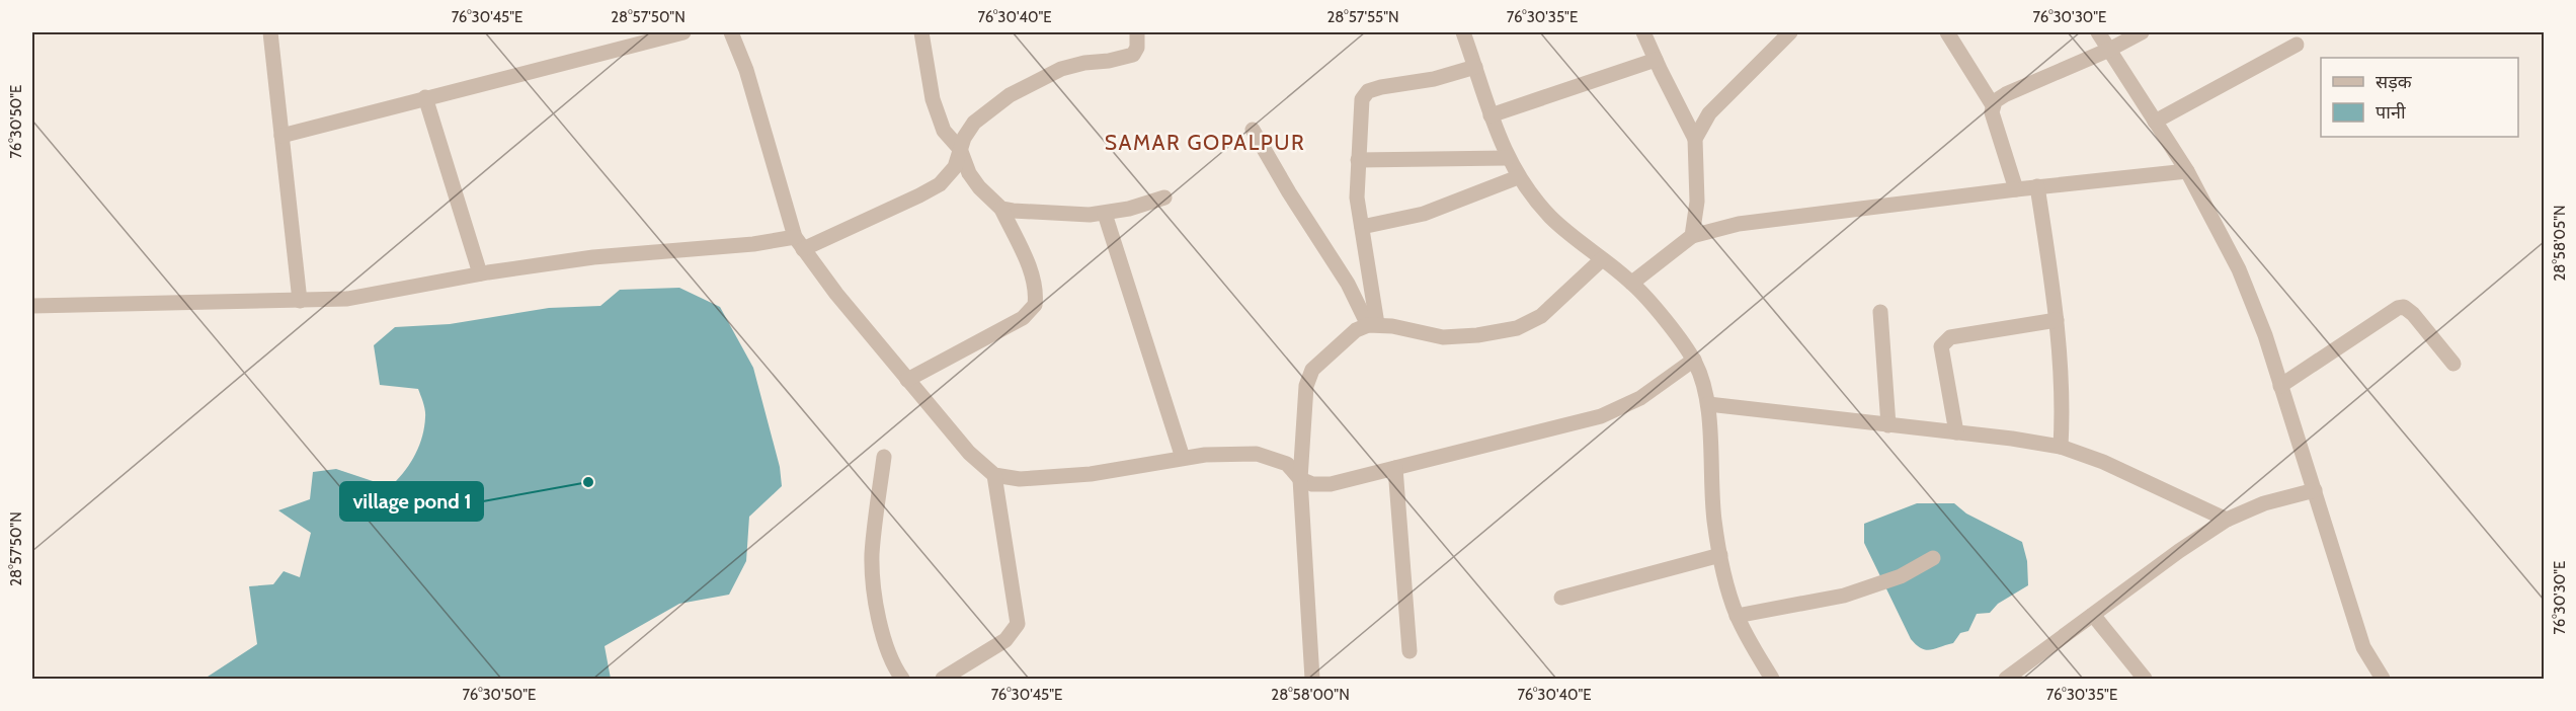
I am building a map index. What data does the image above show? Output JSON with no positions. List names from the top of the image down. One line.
{"districts":["SAMAR GOPALPUR"],"places":["village pond 1"],"legend":["सड़क","पानी"],"coordinates":["76°30'45\"E","28°57'50\"N","76°30'40\"E","28°57'55\"N","76°30'35\"E","76°30'30\"E","76°30'50\"E","28°58'05\"N","28°58'00\"N"]}
